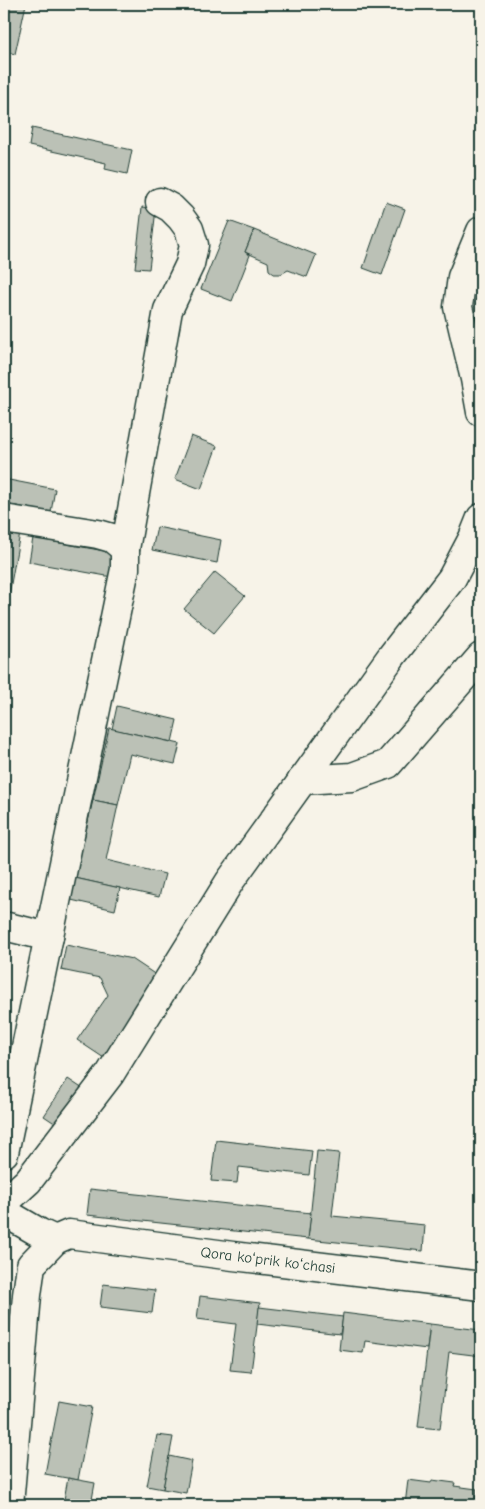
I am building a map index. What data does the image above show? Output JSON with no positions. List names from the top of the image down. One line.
{"streets":{"street":["Qora koʻprik koʻchasi"]}}
